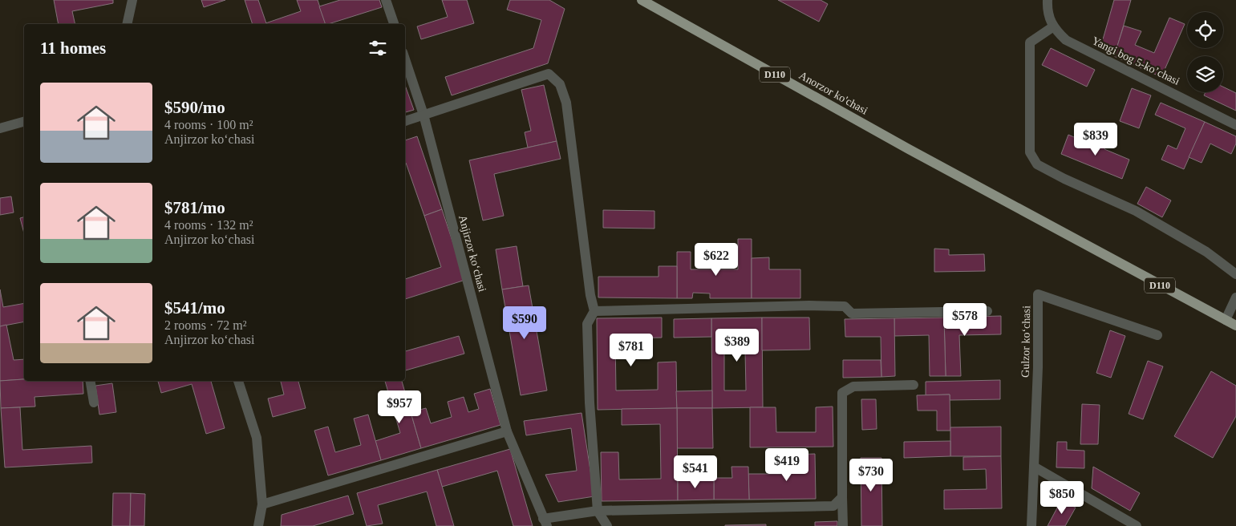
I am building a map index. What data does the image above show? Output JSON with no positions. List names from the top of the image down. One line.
{"streets":{"main road":["D110","Anorzor ko'chasi"],"street":["Yangi bog 5-koʼchasi","Anjirzor koʻchasi","Gulzor koʻchasi"]},"crossings":[["D110","Anorzor ko'chasi"]],"page":{"heading":"11 homes","list":[{"name":"$590/mo","note":"4 rooms · 100 m² · Anjirzor koʻchasi"},{"name":"$781/mo","note":"4 rooms · 132 m² · Anjirzor koʻchasi"},{"name":"$541/mo","note":"2 rooms · 72 m² · Anjirzor koʻchasi"}],"price":["$839","$622","$578","$590","$389","$781","$957","$419","$541","$730","$850"]}}
